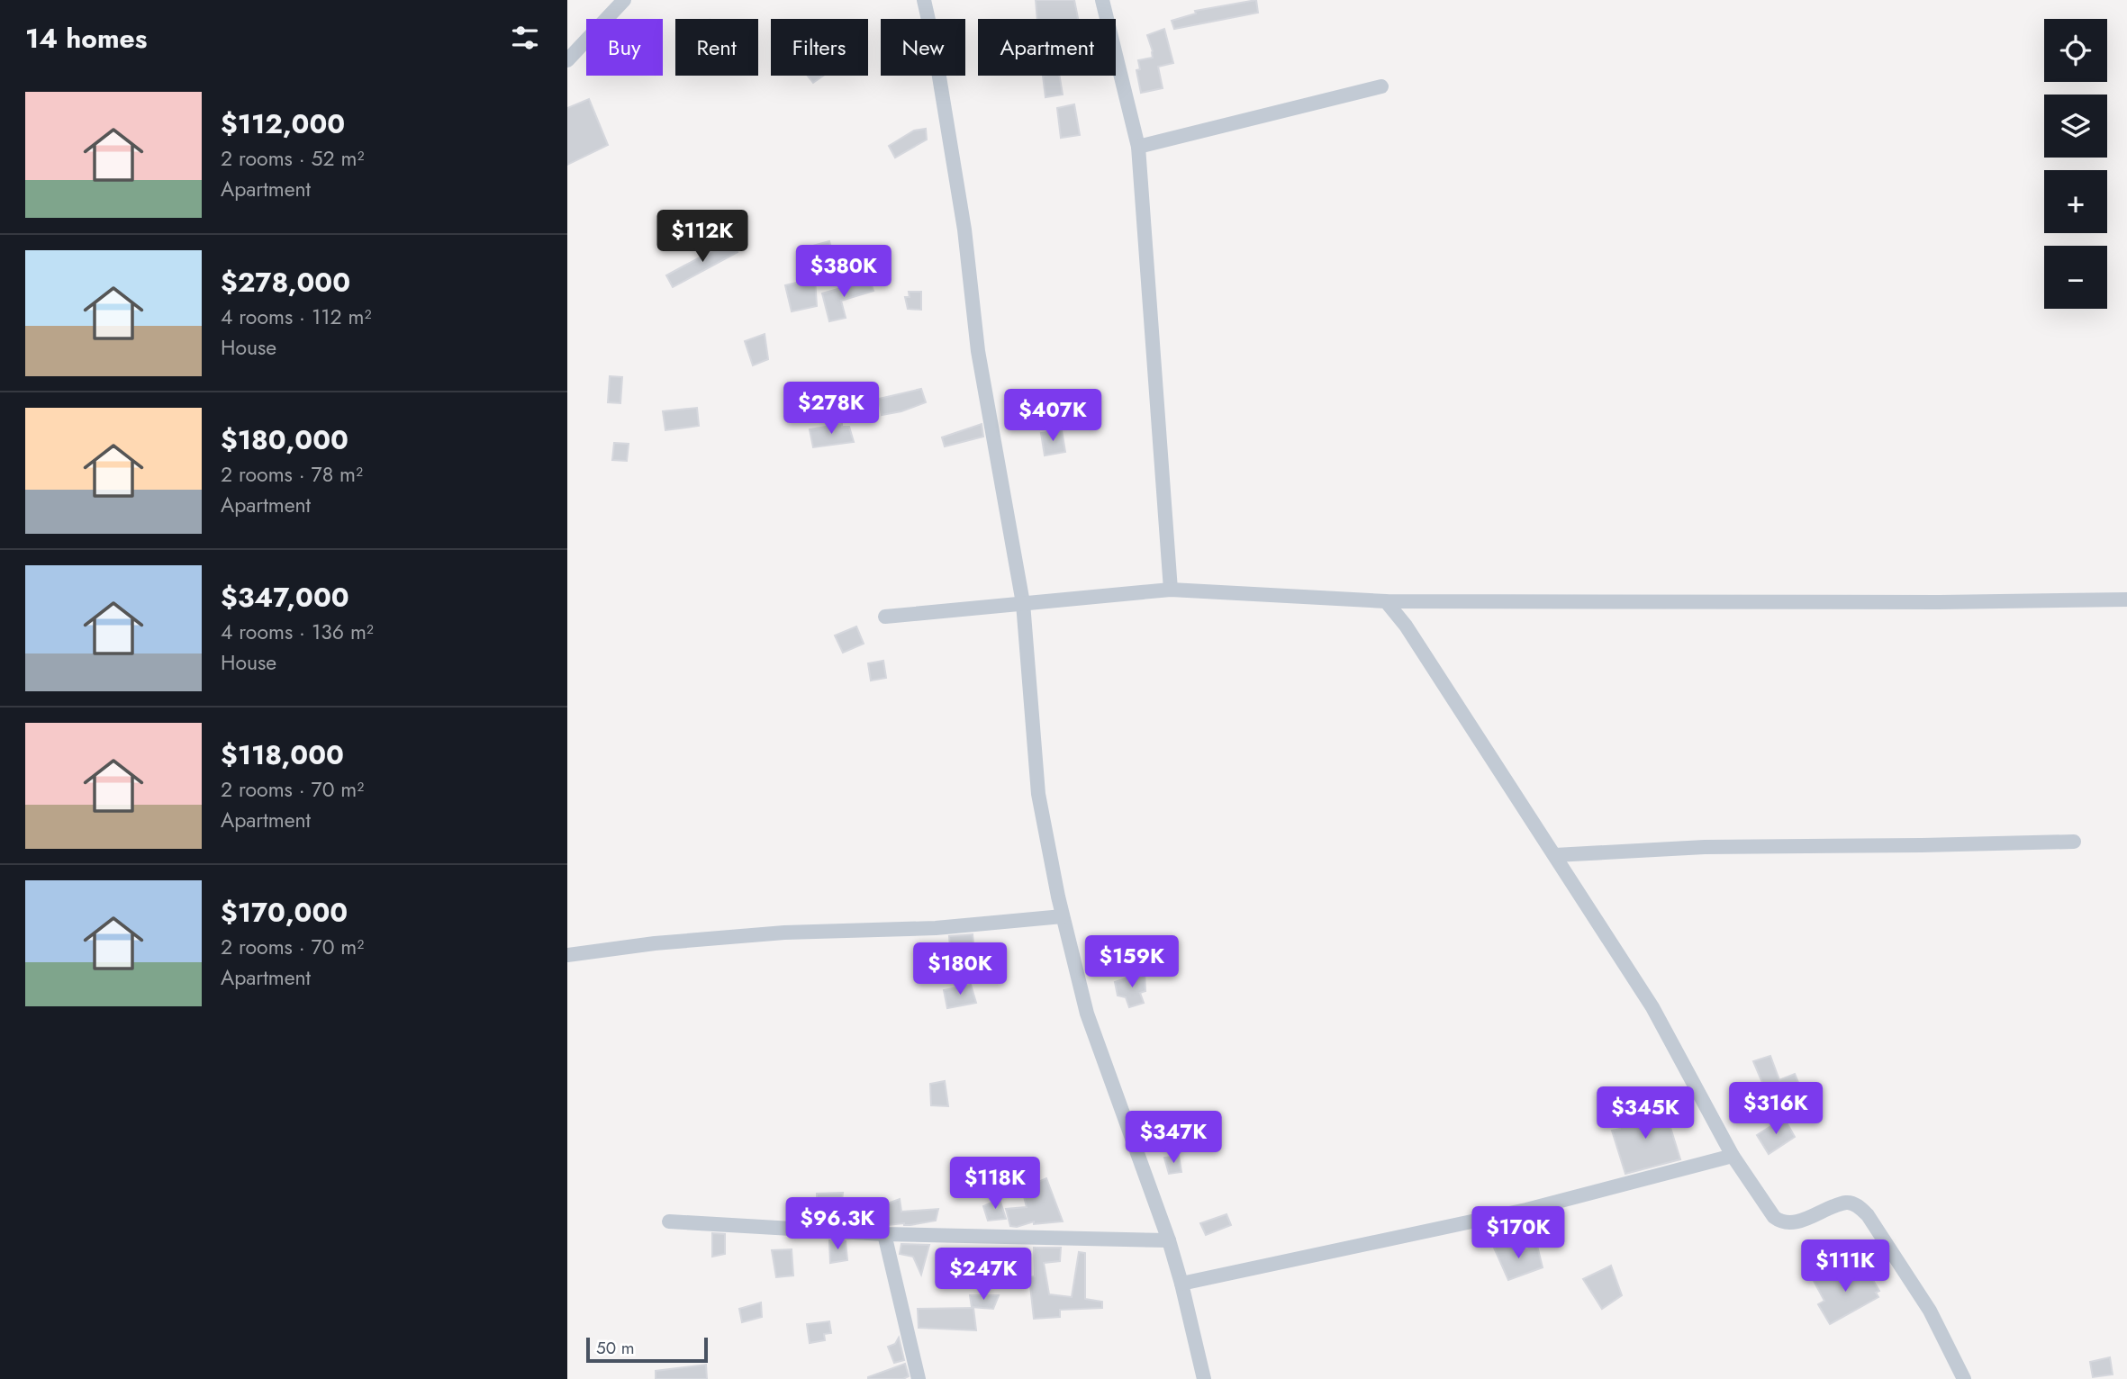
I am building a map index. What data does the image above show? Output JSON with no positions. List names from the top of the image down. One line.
{"scale_bar":"50 m","page":{"heading":"14 homes","map_buttons":["+","−"],"chip":["Buy","Rent","Filters","New","Apartment"],"list":[{"name":"$112,000","note":"2 rooms · 52 m² · Apartment"},{"name":"$278,000","note":"4 rooms · 112 m² · House"},{"name":"$180,000","note":"2 rooms · 78 m² · Apartment"},{"name":"$347,000","note":"4 rooms · 136 m² · House"},{"name":"$118,000","note":"2 rooms · 70 m² · Apartment"},{"name":"$170,000","note":"2 rooms · 70 m² · Apartment"}],"price":["$112K","$380K","$278K","$407K","$159K","$180K","$316K","$345K","$347K","$118K","$96.3K","$170K","$111K","$247K"],"scale":"50 m"}}
